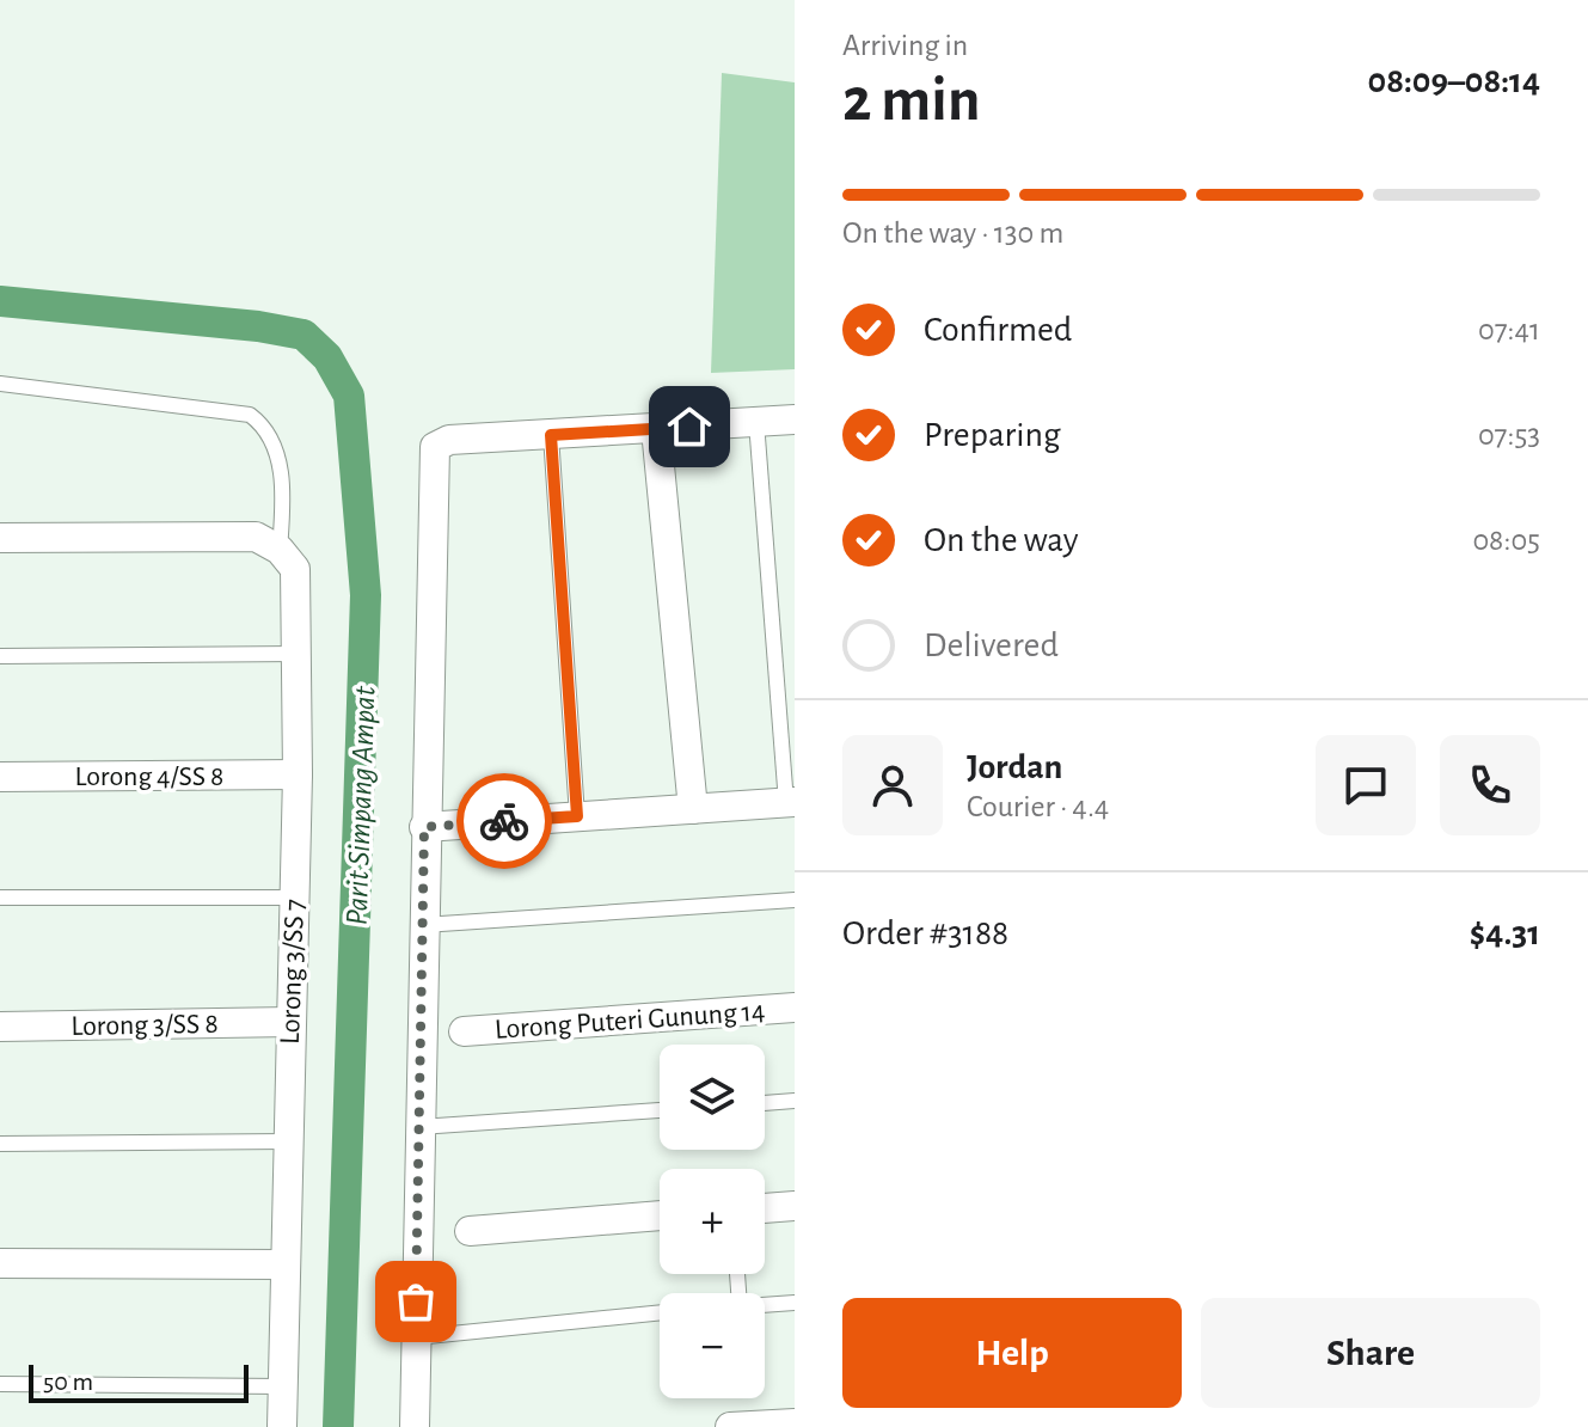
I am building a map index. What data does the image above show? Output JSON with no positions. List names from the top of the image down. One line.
{"streets":{"street":["Lorong 4/SS 8","Lorong 3/SS 7","Lorong Puteri Gunung 14","Lorong 3/SS 8"]},"crossings":[["Lorong 4/SS 8","Lorong 3/SS 7"],["Lorong 3/SS 7","Lorong 3/SS 8"]],"water":["Parit Simpang Ampat"],"scale_bar":"50 m","page":{"heading":["2 min","Arriving in","08:09–08:14"],"panel":["Jordan","Courier · 4.4","Order #3188","$4.31"],"bar":"On the way · 130 m","list":[["Confirmed","07:41"],["Preparing","07:53"],["On the way","08:05"],"Delivered"],"map_buttons":["+","−"],"buttons":["Help","Share"],"scale":"50 m"}}
